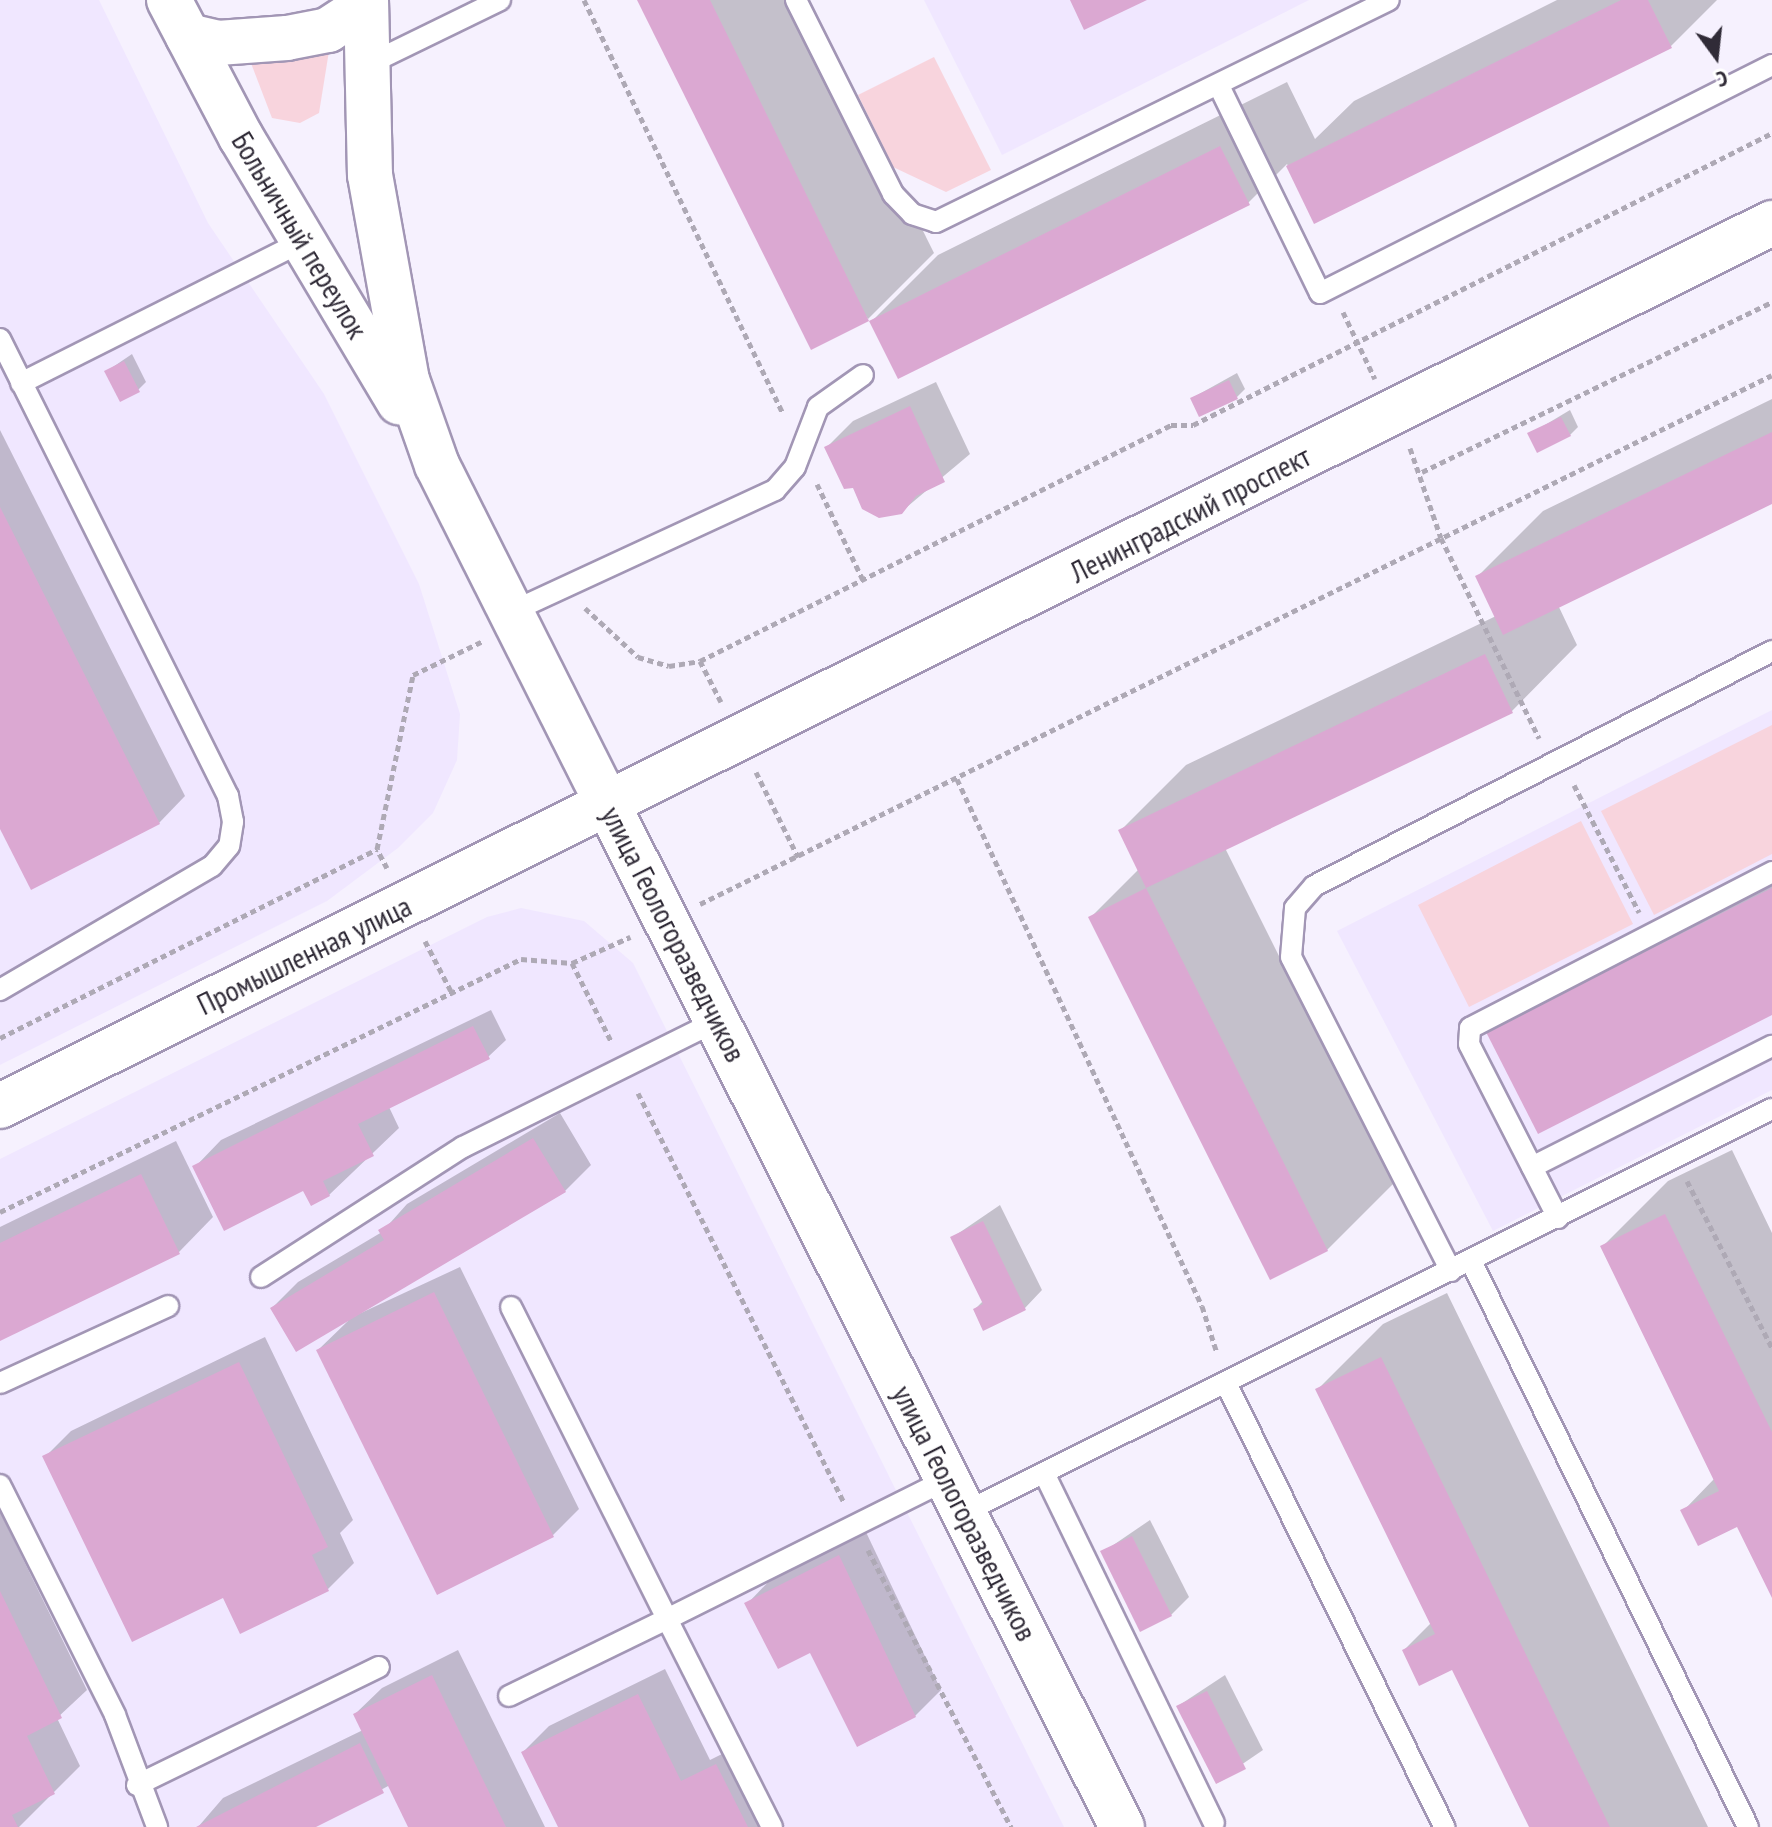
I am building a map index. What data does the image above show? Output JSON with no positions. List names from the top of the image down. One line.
{"streets":{"main road":["Больничный переулок","Ленинградский проспект","улица Геологоразведчиков","Промышленная улица"]},"crossings":[["Больничный переулок","улица Геологоразведчиков"],["Ленинградский проспект","улица Геологоразведчиков"],["Ленинградский проспект","Промышленная улица"],["улица Геологоразведчиков","Промышленная улица"]],"north":"bottom"}
